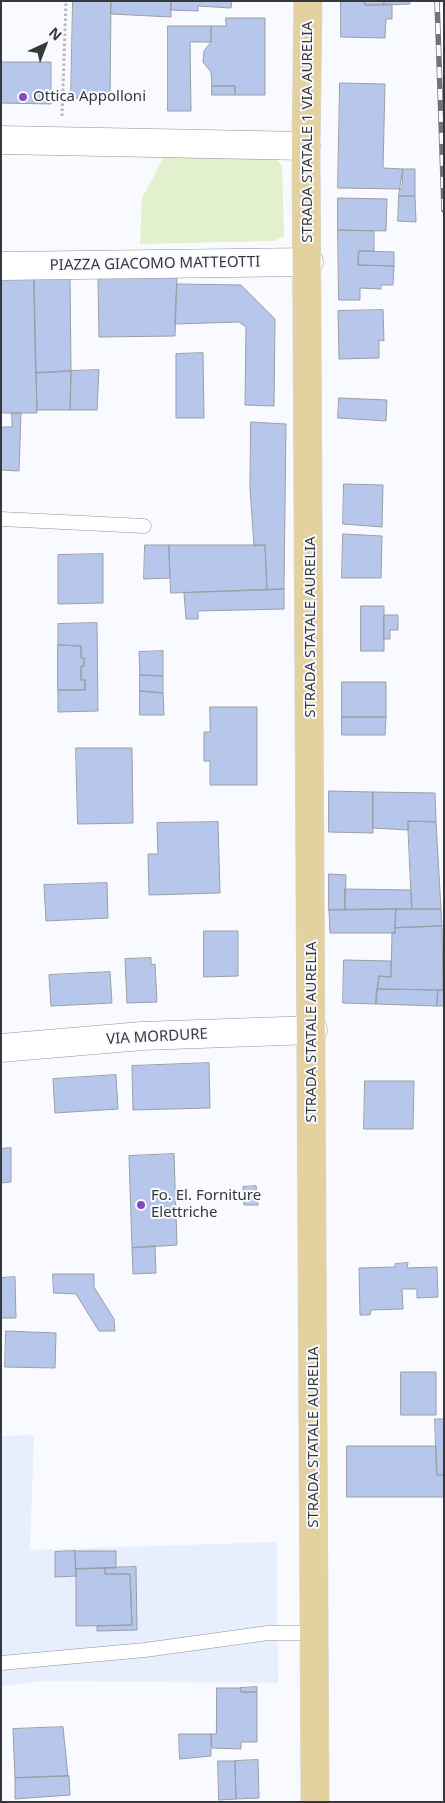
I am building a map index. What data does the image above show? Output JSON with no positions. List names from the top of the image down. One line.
{"streets":{"main road":["STRADA STATALE 1 VIA AURELIA","STRADA STATALE AURELIA"],"street":["PIAZZA GIACOMO MATTEOTTI","VIA MORDURE"]},"crossings":[["STRADA STATALE 1 VIA AURELIA","PIAZZA GIACOMO MATTEOTTI"],["STRADA STATALE 1 VIA AURELIA","STRADA STATALE AURELIA"],["PIAZZA GIACOMO MATTEOTTI","STRADA STATALE AURELIA"],["STRADA STATALE AURELIA","VIA MORDURE"]],"places":["Ottica Appolloni","Fo. El. Forniture Elettriche"],"north":"top right"}
